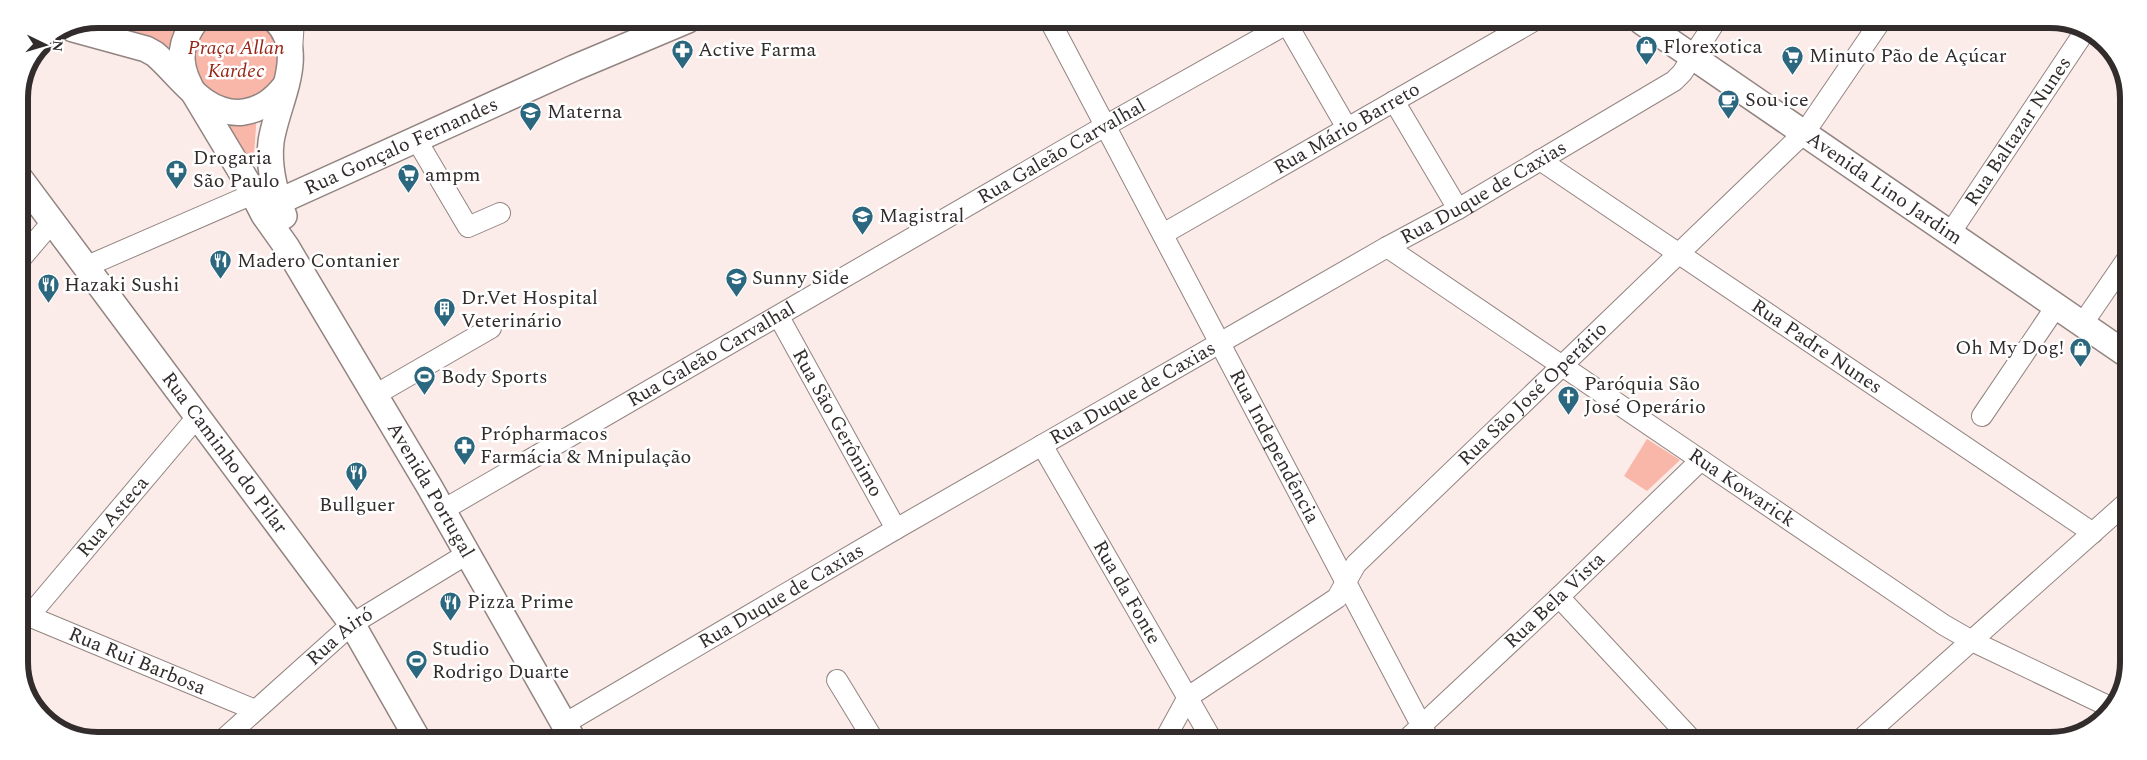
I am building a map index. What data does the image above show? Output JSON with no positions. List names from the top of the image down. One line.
{"streets":{"main road":["Rua Gonçalo Fernandes","Avenida Lino Jardim","Rua Caminho do Pilar","Avenida Portugal"],"street":["Rua Mário Barreto","Rua Baltazar Nunes","Rua Galeão Carvalhal","Rua Duque de Caxias","Rua Padre Nunes","Rua São José Operário","Rua São Gerônimo","Rua Independência","Rua Kowarick","Rua Asteca","Rua da Fonte","Rua Bela Vista","Rua Airó","Rua Rui Barbosa"]},"crossings":[["Rua Mário Barreto","Rua Independência"],["Rua Baltazar Nunes","Avenida Lino Jardim"],["Rua Galeão Carvalhal","Rua São Gerônimo"],["Rua Galeão Carvalhal","Rua Independência"],["Rua Galeão Carvalhal","Avenida Portugal"],["Avenida Lino Jardim","Rua Duque de Caxias"],["Avenida Lino Jardim","Rua São José Operário"],["Rua Duque de Caxias","Rua Padre Nunes"],["Rua Duque de Caxias","Rua São Gerônimo"],["Rua Duque de Caxias","Rua Independência"],["Rua Duque de Caxias","Rua Kowarick"],["Rua Duque de Caxias","Avenida Portugal"],["Rua Duque de Caxias","Rua da Fonte"],["Rua Padre Nunes","Rua São José Operário"],["Rua São José Operário","Rua Independência"],["Rua São José Operário","Rua Kowarick"],["Rua São José Operário","Rua da Fonte"],["Rua Independência","Rua Bela Vista"],["Rua Caminho do Pilar","Rua Asteca"],["Rua Caminho do Pilar","Rua Airó"],["Rua Kowarick","Rua Bela Vista"],["Avenida Portugal","Rua Airó"],["Rua Airó","Rua Rui Barbosa"]],"parks":["Praça Allan Kardec"],"places":{"shop":["Florexotica","Oh My Dog!"],"pharmacy":["Active Farma","Drogaria São Paulo","Própharmacos Farmácia & Mnipulação"],"supermarket":["Minuto Pão de Açúcar","ampm"],"cafe":["Sou ice"],"school or university":["Materna","Magistral","Sunny Side"],"restaurant":["Madero Contanier","Hazaki Sushi","Bullguer","Pizza Prime"],"building":["Dr.Vet Hospital Veterinário"],"sports":["Body Sports","Studio Rodrigo Duarte"],"church":["Paróquia São José Operário"]},"north":"right"}
